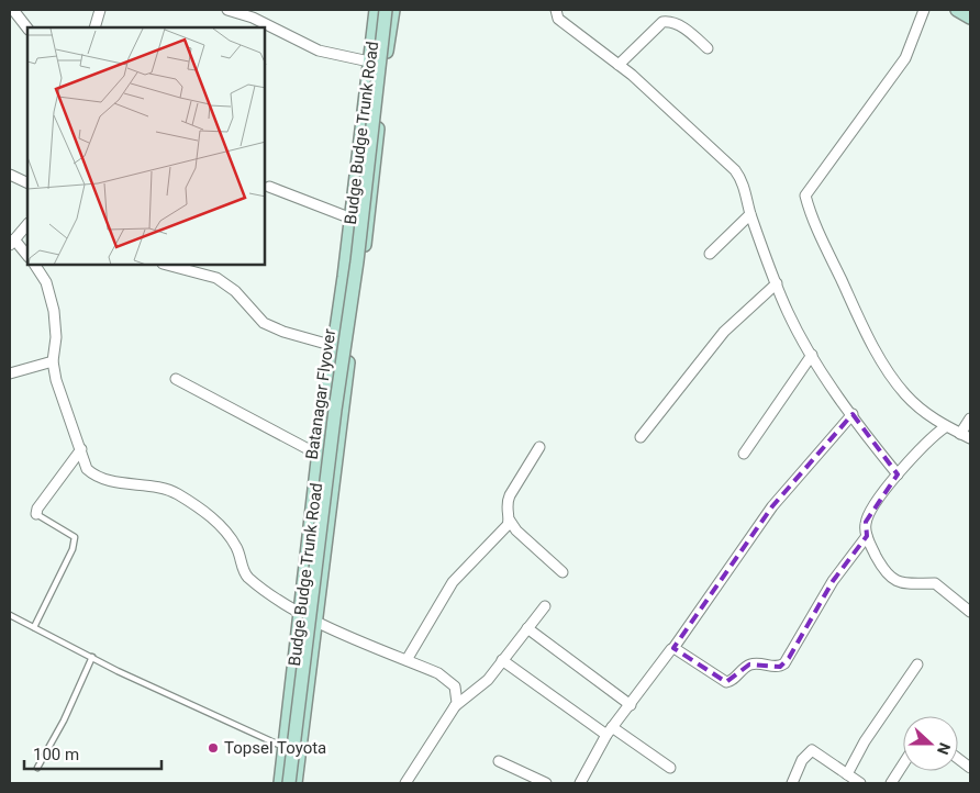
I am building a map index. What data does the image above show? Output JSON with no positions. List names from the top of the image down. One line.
{"streets":{"street":["Budge Budge Trunk Road","Batanagar Flyover"]},"places":["Topsel Toyota"],"scale_bar":"100 m","north":"right"}
